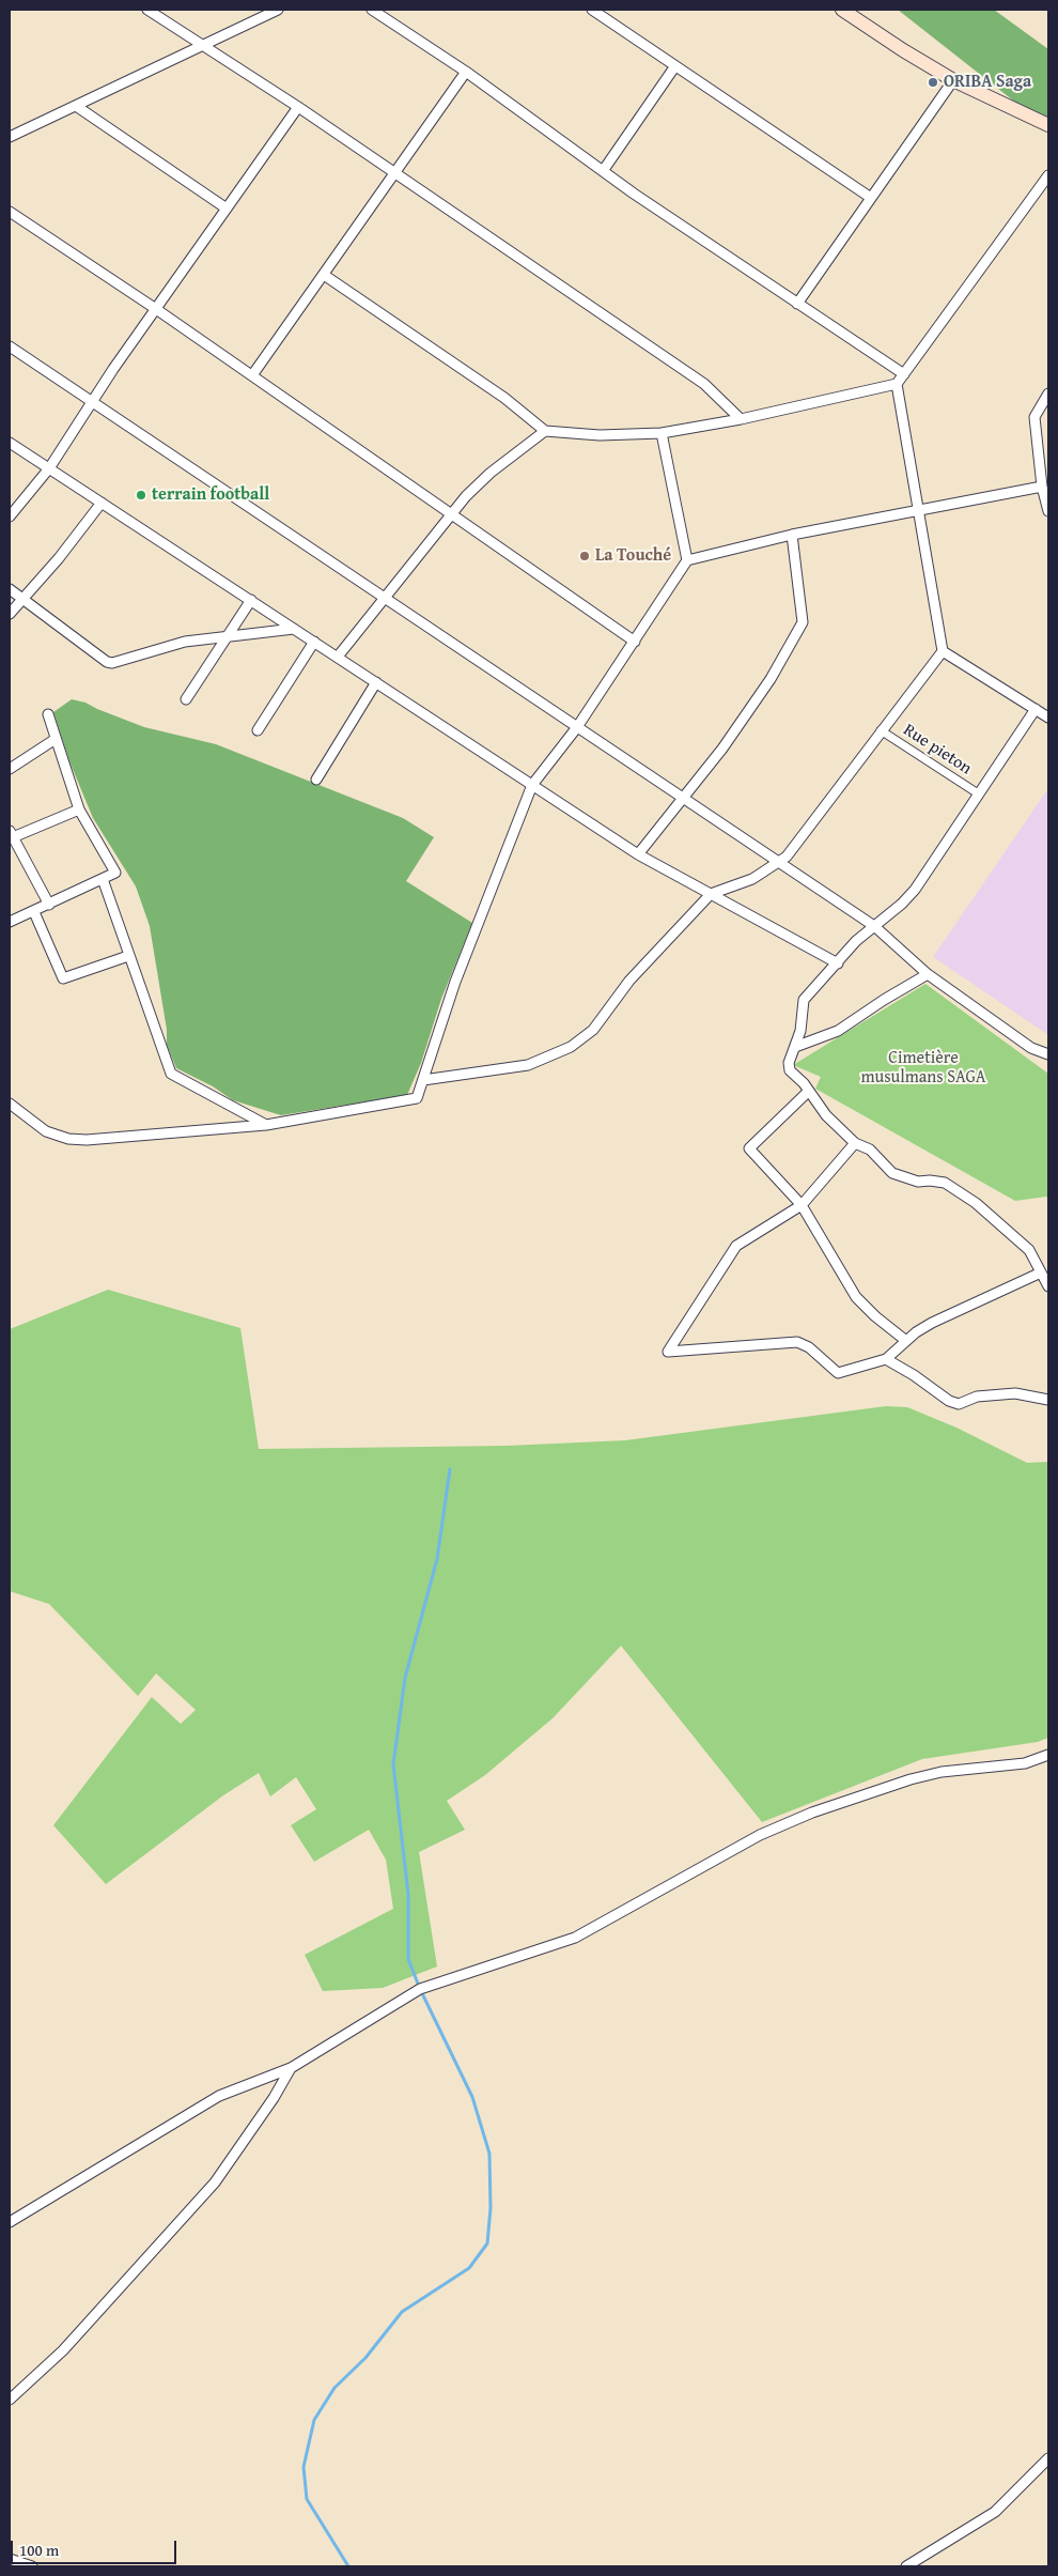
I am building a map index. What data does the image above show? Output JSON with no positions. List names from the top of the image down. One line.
{"streets":{"street":["Rue pieton"]},"parks":["Cimetière musulmans SAGA"],"places":["ORIBA Saga","terrain football","La Touché"],"scale_bar":"100 m"}
